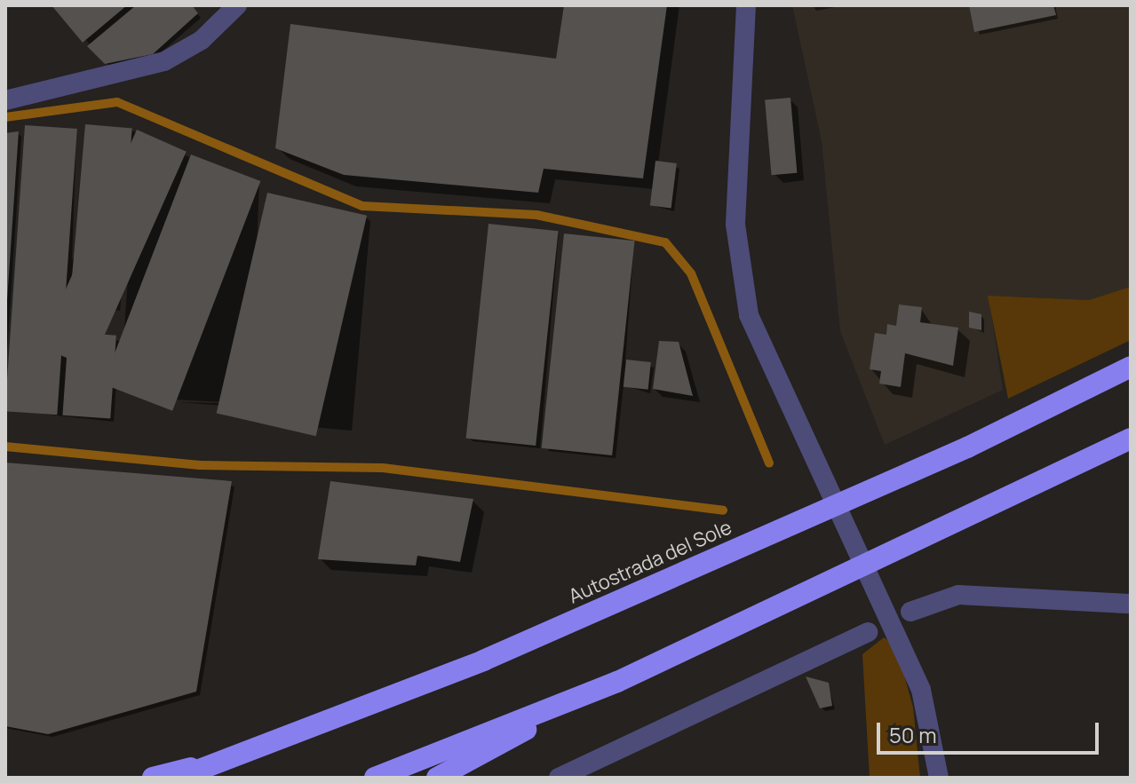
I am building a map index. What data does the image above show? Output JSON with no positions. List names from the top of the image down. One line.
{"streets":{"highway":["Autostrada del Sole"]},"scale_bar":"50 m"}
